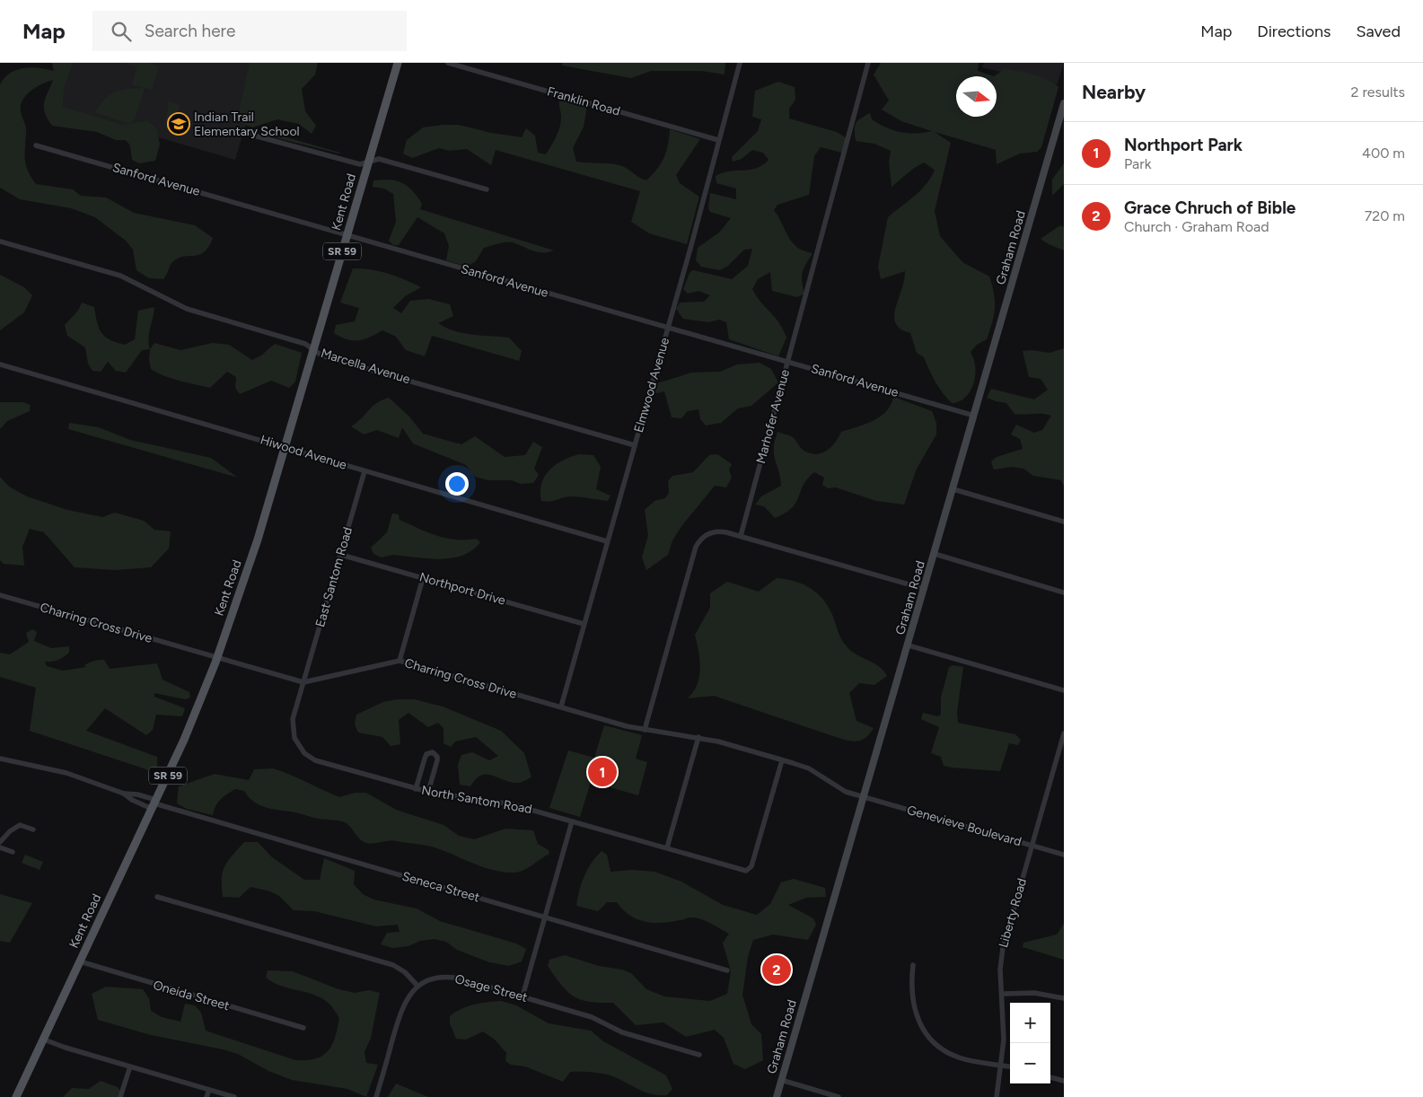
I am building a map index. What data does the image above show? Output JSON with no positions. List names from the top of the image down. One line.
{"streets":{"main road":["Kent Road","Graham Road","SR 59"],"street":["Franklin Road","Sanford Avenue","Marcella Avenue","Elmwood Avenue","Marhofer Avenue","Hiwood Avenue","East Santom Road","Northport Drive","Charring Cross Drive","North Santom Road","Genevieve Boulevard","Seneca Street","Liberty Road","Osage Street","Oneida Street"]},"crossings":[["Franklin Road","Elmwood Avenue"],["Sanford Avenue","Kent Road"],["Sanford Avenue","Graham Road"],["Sanford Avenue","Elmwood Avenue"],["Sanford Avenue","Marhofer Avenue"],["Kent Road","Marcella Avenue"],["Kent Road","Hiwood Avenue"],["Kent Road","Charring Cross Drive"],["Kent Road","Seneca Street"],["Kent Road","Oneida Street"],["Graham Road","Charring Cross Drive"],["Graham Road","Genevieve Boulevard"],["Marcella Avenue","Elmwood Avenue"],["Elmwood Avenue","Hiwood Avenue"],["Elmwood Avenue","Northport Drive"],["Elmwood Avenue","Charring Cross Drive"],["Hiwood Avenue","East Santom Road"],["East Santom Road","Northport Drive"],["East Santom Road","Charring Cross Drive"],["East Santom Road","North Santom Road"],["Charring Cross Drive","North Santom Road"],["Charring Cross Drive","Genevieve Boulevard"],["Genevieve Boulevard","Liberty Road"]],"places":{"school or university":["Indian Trail Elementary School"]},"north":"right","page":{"header":"Map","search":"Search here","nav":["Map","Directions","Saved"],"heading":["Nearby","2 results"],"list":[{"mark":"1","name":"Northport Park","note":"Park","value":"400 m"},{"mark":"2","name":"Grace Chruch of Bible","note":"Church · Graham Road","value":"720 m"}],"pins":["1","2"],"map_buttons":["+","−"]}}
